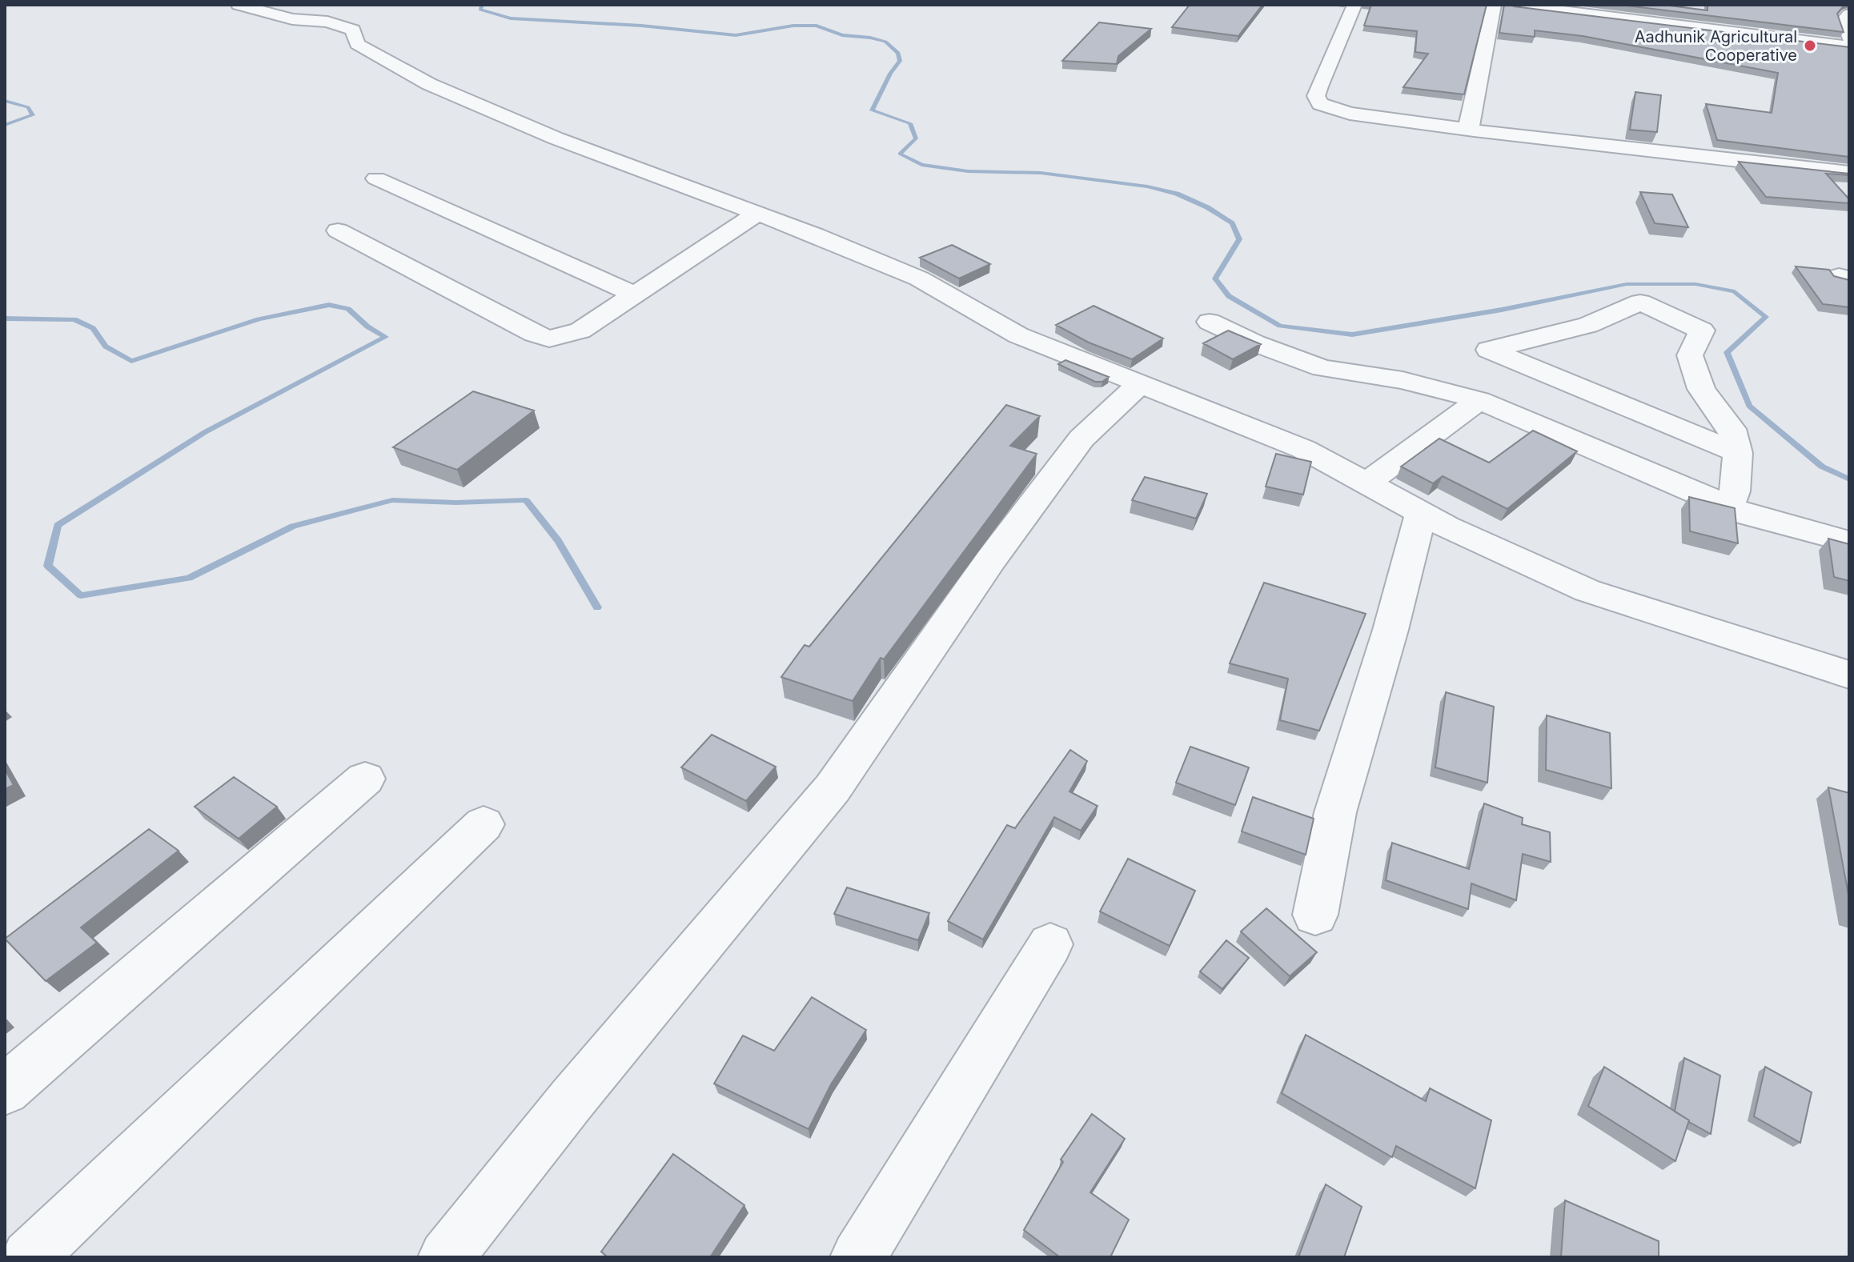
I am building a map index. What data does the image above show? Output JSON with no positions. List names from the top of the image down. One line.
{"places":["Aadhunik Agricultural Cooperative"]}
